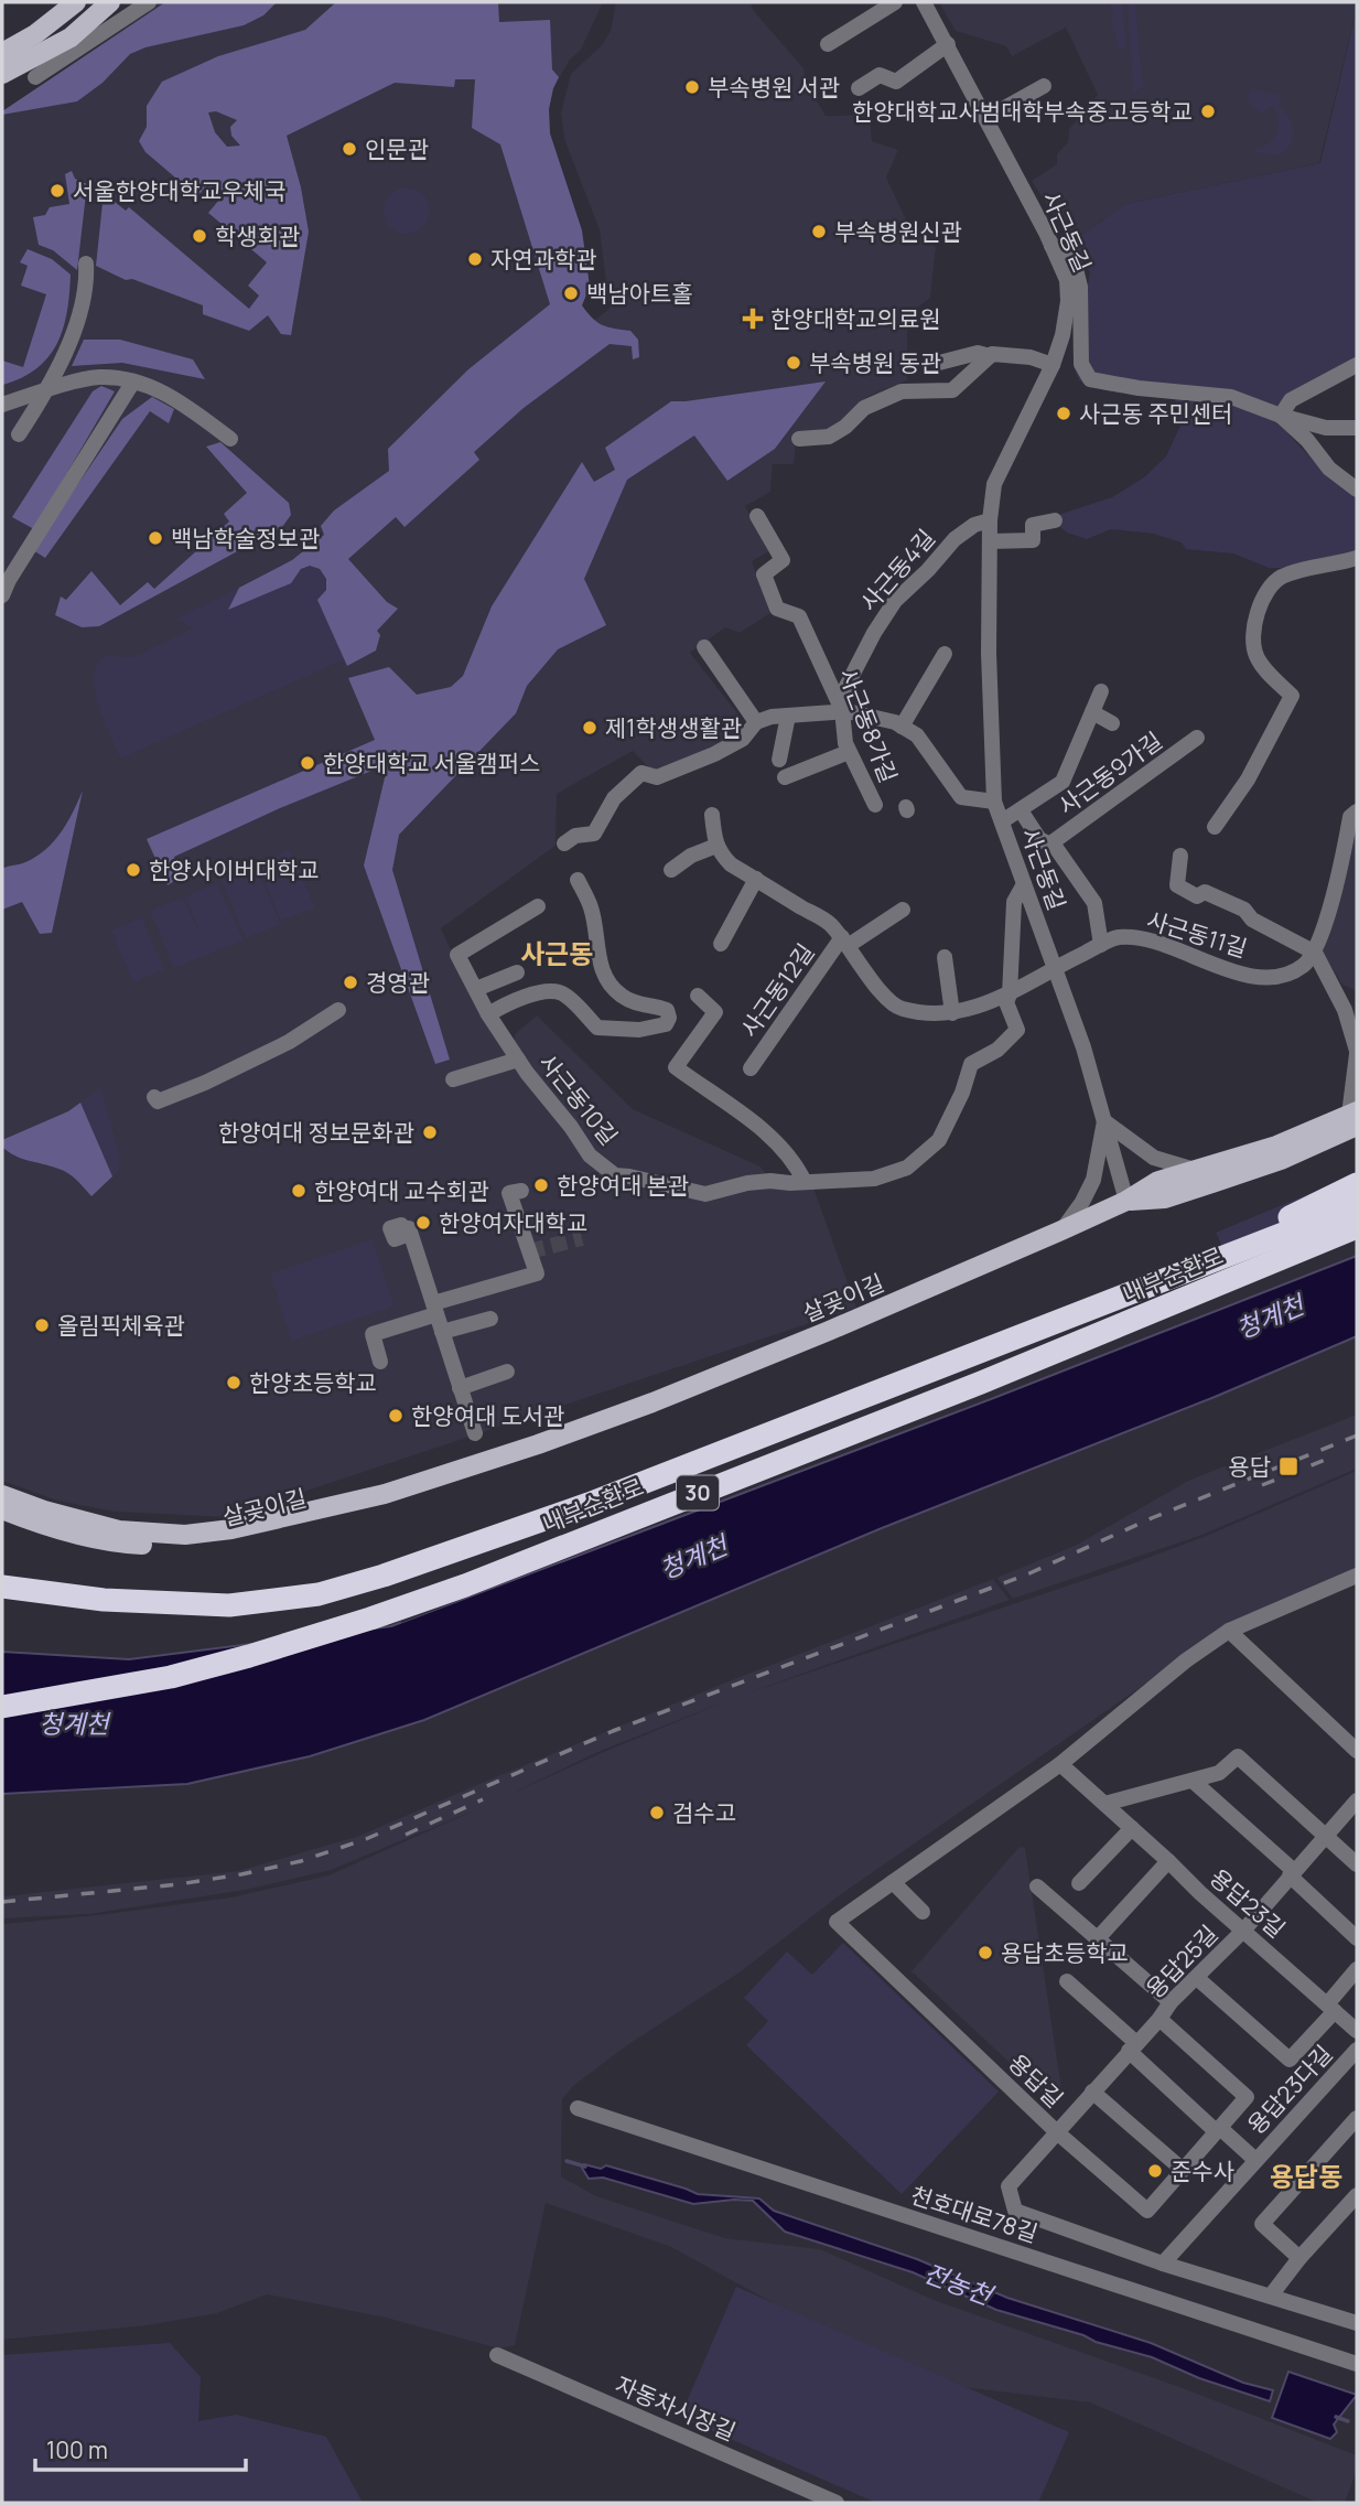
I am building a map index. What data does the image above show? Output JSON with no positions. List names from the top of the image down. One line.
{"streets":{"highway":["내부순환로","30"],"main road":["살곶이길"],"street":["사근동길","사근동4길","사근동8가길","사근동9가길","사근동11길","사근동12길","사근동10길","용답23길","용답25길","용답길","용답23다길","천호대로78길","자동차시장길"]},"crossings":[["사근동길","사근동4길"],["사근동길","사근동11길"],["사근동길","사근동12길"],["사근동길","사근동10길"],["사근동길","살곶이길"],["사근동4길","사근동8가길"],["사근동11길","사근동12길"],["사근동12길","사근동10길"],["용답23길","용답25길"],["용답23길","용답길"],["용답25길","용답길"],["용답길","용답23다길"]],"districts":["사근동","용답동"],"water":["청계천","전농천"],"places":{"other":["부속병원 서관","한양대학교사범대학부속중고등학교","인문관","서울한양대학교우체국","부속병원신관","학생회관","자연과학관","백남아트홀","부속병원 동관","사근동 주민센터","백남학술정보관","제1학생생활관","한양대학교 서울캠퍼스","한양사이버대학교","경영관","한양여대 정보문화관","한양여대 본관","한양여대 교수회관","한양여자대학교","올림픽체육관","한양초등학교","한양여대 도서관","검수고","용답초등학교","준수사"],"health":["한양대학교의료원"],"transit":["용답"]},"scale_bar":"100 m"}
